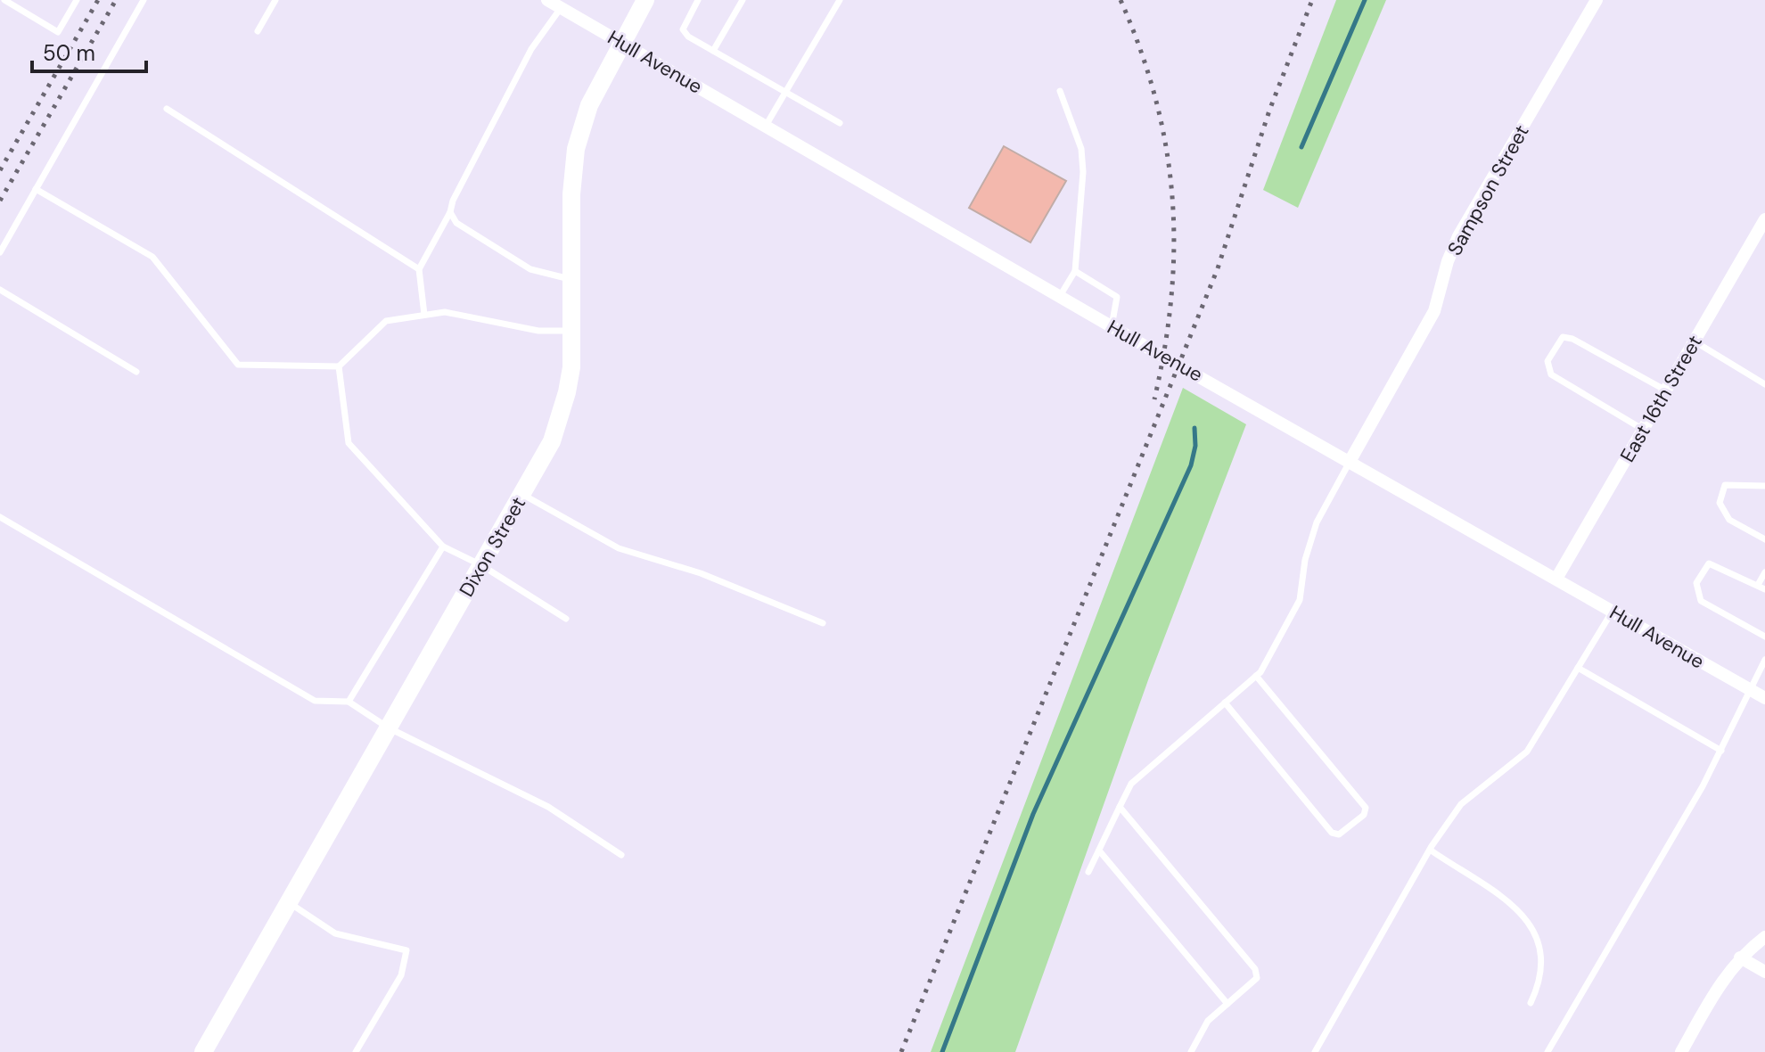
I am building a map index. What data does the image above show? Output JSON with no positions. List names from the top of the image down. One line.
{"streets":{"street":["Hull Avenue","Sampson Street","East 16th Street","Dixon Street"]},"crossings":[["Hull Avenue","Sampson Street"],["Hull Avenue","East 16th Street"],["Hull Avenue","Dixon Street"]],"scale_bar":"50 m"}
